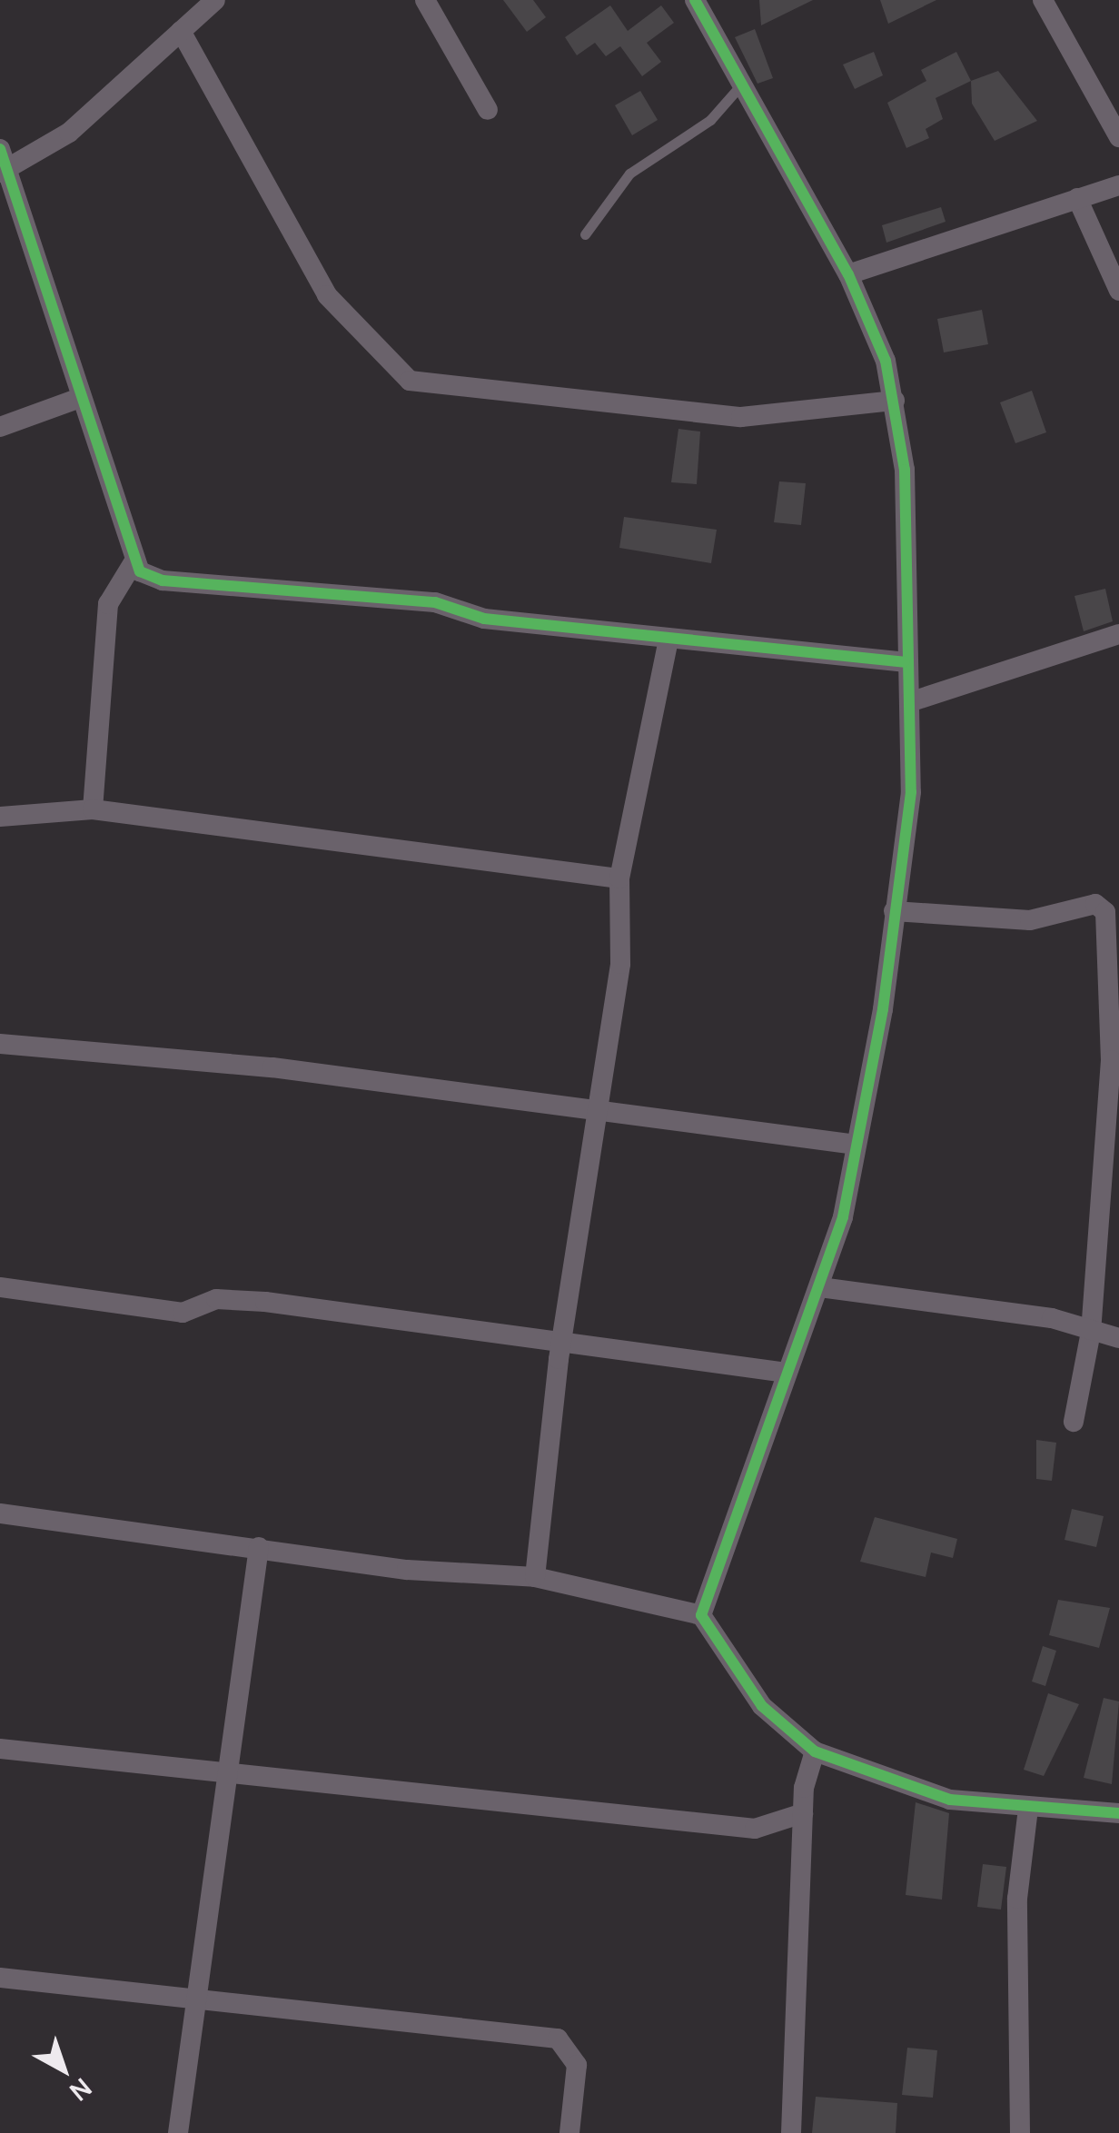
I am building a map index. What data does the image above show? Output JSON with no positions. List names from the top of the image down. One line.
{"north":"bottom right"}
